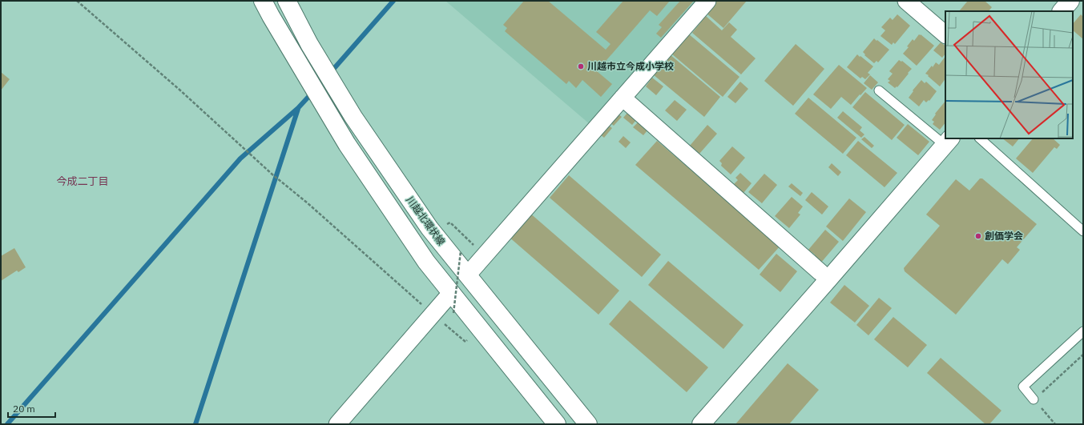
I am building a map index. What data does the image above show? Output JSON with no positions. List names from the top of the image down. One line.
{"streets":{"main road":["川越北環状線"]},"districts":["今成二丁目"],"places":["川越市立今成小学校","創価学会"],"scale_bar":"20 m"}
